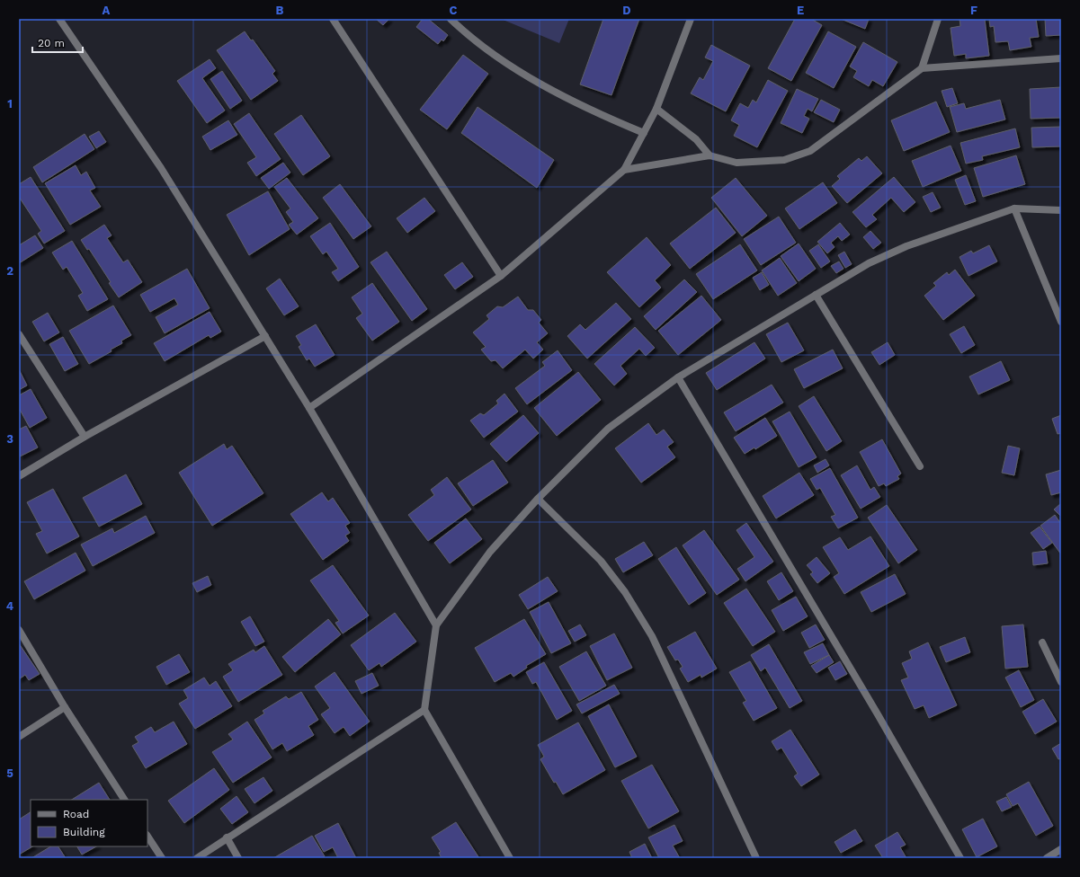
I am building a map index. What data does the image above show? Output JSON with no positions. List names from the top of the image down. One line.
{"legend":["Road","Building"],"scale_bar":"20 m","grid":{"columns":["A","B","C","D","E","F"],"rows":["1","2","3","4","5"]}}
